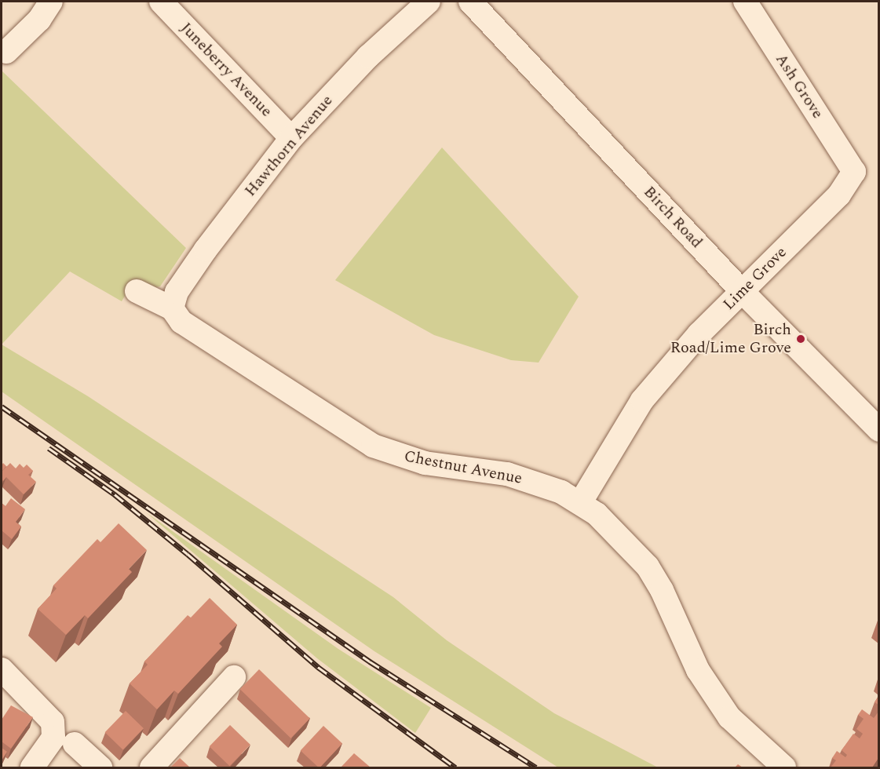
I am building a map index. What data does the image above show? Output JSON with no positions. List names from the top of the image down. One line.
{"streets":{"street":["Juneberry Avenue","Ash Grove","Hawthorn Avenue","Birch Road","Lime Grove","Chestnut Avenue"]},"crossings":[["Juneberry Avenue","Hawthorn Avenue"],["Ash Grove","Lime Grove"],["Hawthorn Avenue","Chestnut Avenue"],["Birch Road","Lime Grove"],["Lime Grove","Chestnut Avenue"]],"places":["Birch Road/Lime Grove"]}
